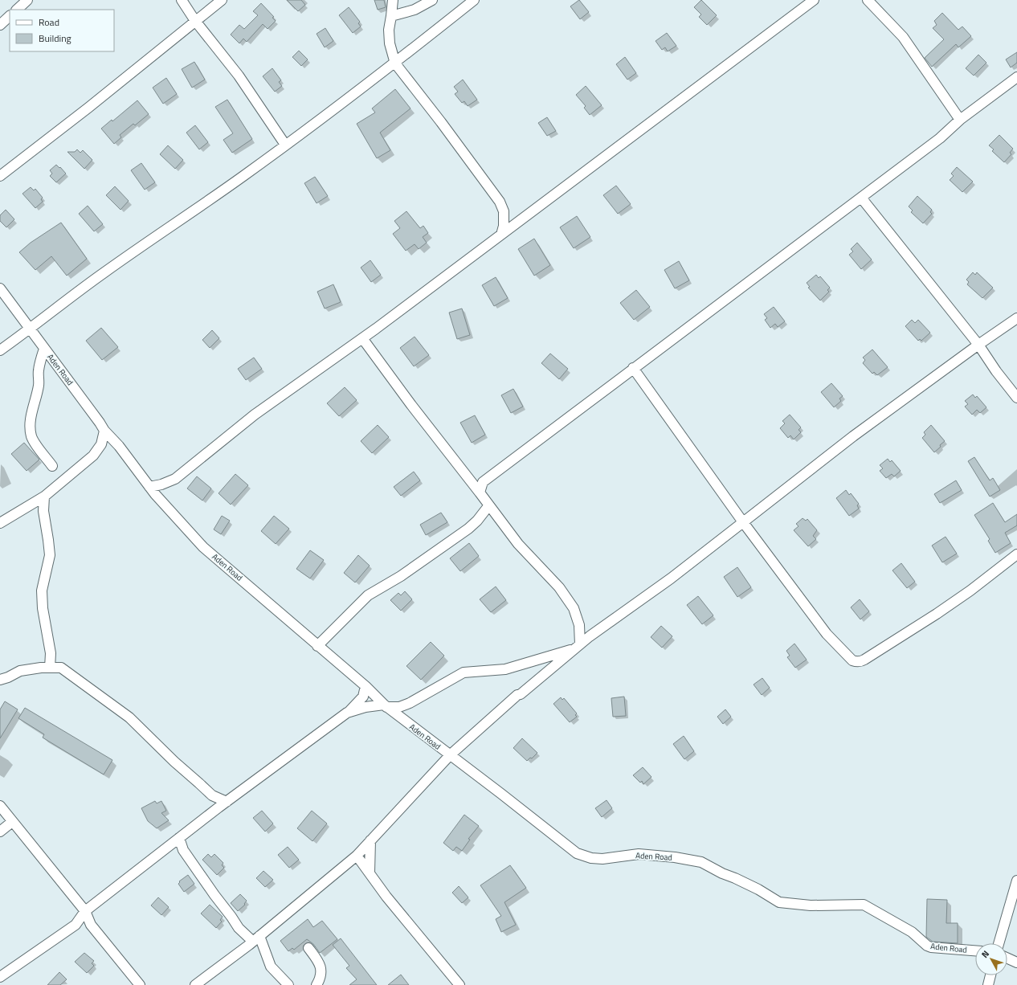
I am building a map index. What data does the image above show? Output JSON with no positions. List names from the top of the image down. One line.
{"streets":{"street":["Aden Road"]},"legend":["Road","Building"],"north":"top left"}
